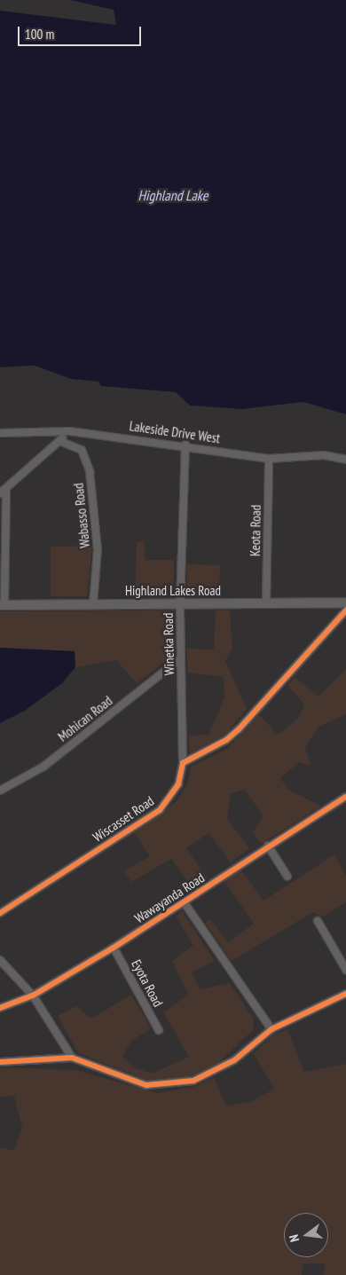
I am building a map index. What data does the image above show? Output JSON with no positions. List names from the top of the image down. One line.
{"streets":{"street":["Lakeside Drive West","Wabasso Road","Keota Road","Highland Lakes Road","Winetka Road","Mohican Road","Wiscasset Road","Wawayanda Road","Eyota Road"]},"crossings":[["Lakeside Drive West","Keota Road"],["Lakeside Drive West","Winetka Road"],["Wabasso Road","Highland Lakes Road"],["Keota Road","Highland Lakes Road"],["Highland Lakes Road","Winetka Road"],["Winetka Road","Mohican Road"],["Winetka Road","Wiscasset Road"],["Wawayanda Road","Eyota Road"]],"water":["Highland Lake"],"scale_bar":"100 m","north":"left"}
